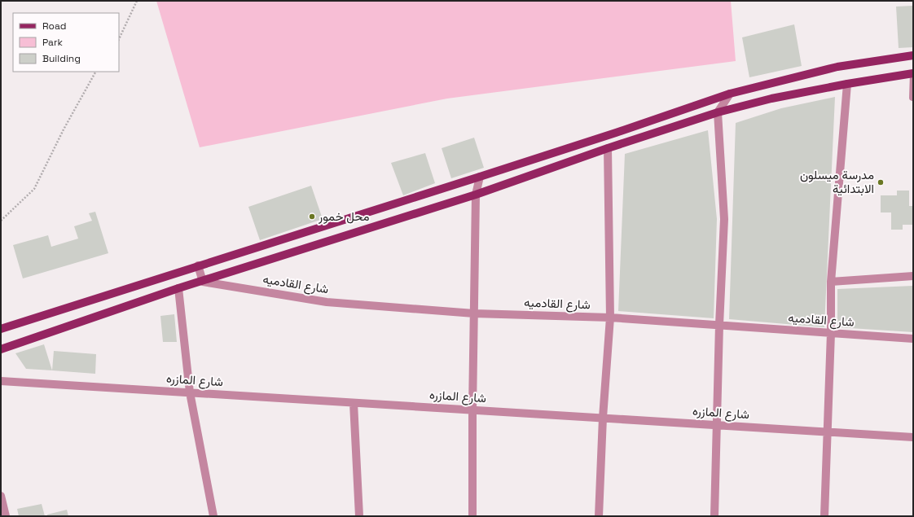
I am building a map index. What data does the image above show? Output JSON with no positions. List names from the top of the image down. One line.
{"streets":{"street":["شارع القادميه","شارع المازره"]},"places":["مدرسة ميسلون الابتدائية","محل خمور"],"legend":["Road","Park","Building"]}
